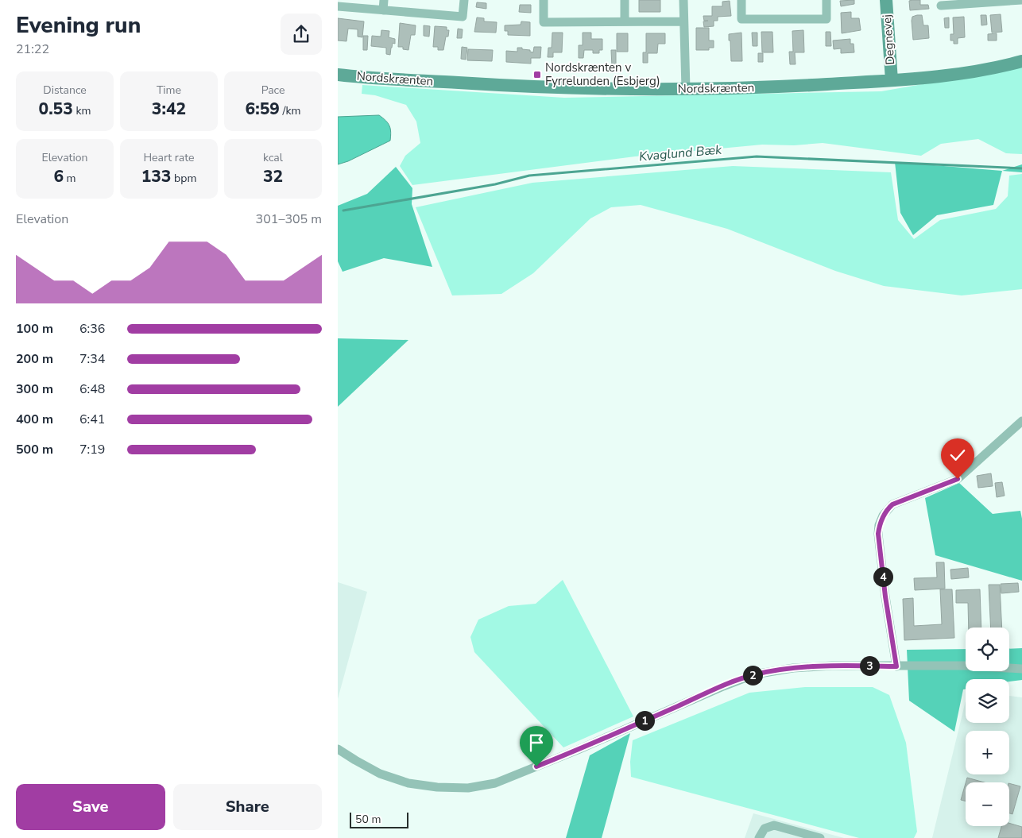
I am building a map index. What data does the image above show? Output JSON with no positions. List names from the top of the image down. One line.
{"streets":{"street":["Degnevej","Nordskrænten"]},"crossings":[["Degnevej","Nordskrænten"]],"water":["Kvaglund Bæk"],"places":{"transit":["Nordskrænten v Fyrrelunden (Esbjerg)"]},"scale_bar":"50 m","page":{"heading":["Evening run","21:22"],"stats":[["Distance","0.53 km"],["Time","3:42"],["Pace","6:59 /km"],["Elevation","6 m"],["Heart rate","133 bpm"],["kcal","32"]],"chart":["Elevation","301–305 m"],"list":[{"name":"100 m","note":"6:36"},{"name":"200 m","note":"7:34"},{"name":"300 m","note":"6:48"},{"name":"400 m","note":"6:41"},{"name":"500 m","note":"7:19"}],"pins":["4","3","2","1"],"map_buttons":["+","−"],"buttons":["Save","Share"],"scale":"50 m"}}
